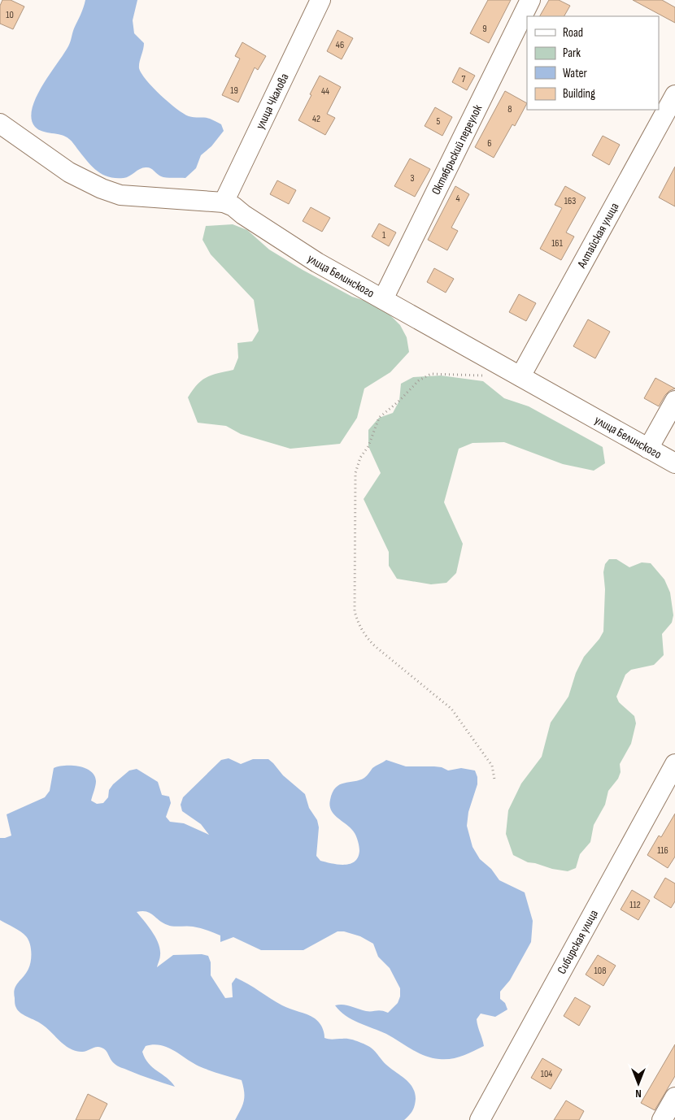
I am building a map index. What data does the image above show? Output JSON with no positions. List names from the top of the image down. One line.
{"streets":{"street":["улица Чкалова","Октябрьский переулок","Алтайская улица","улица Белинского","Сибирская улица"]},"crossings":[["улица Чкалова","улица Белинского"],["Октябрьский переулок","улица Белинского"],["Алтайская улица","улица Белинского"]],"house_numbers":["10","9","46","7","19","44","8","42","5","6","3","4","163","1","161","116","112","108","104"],"legend":["Road","Park","Water","Building"],"north":"bottom"}
